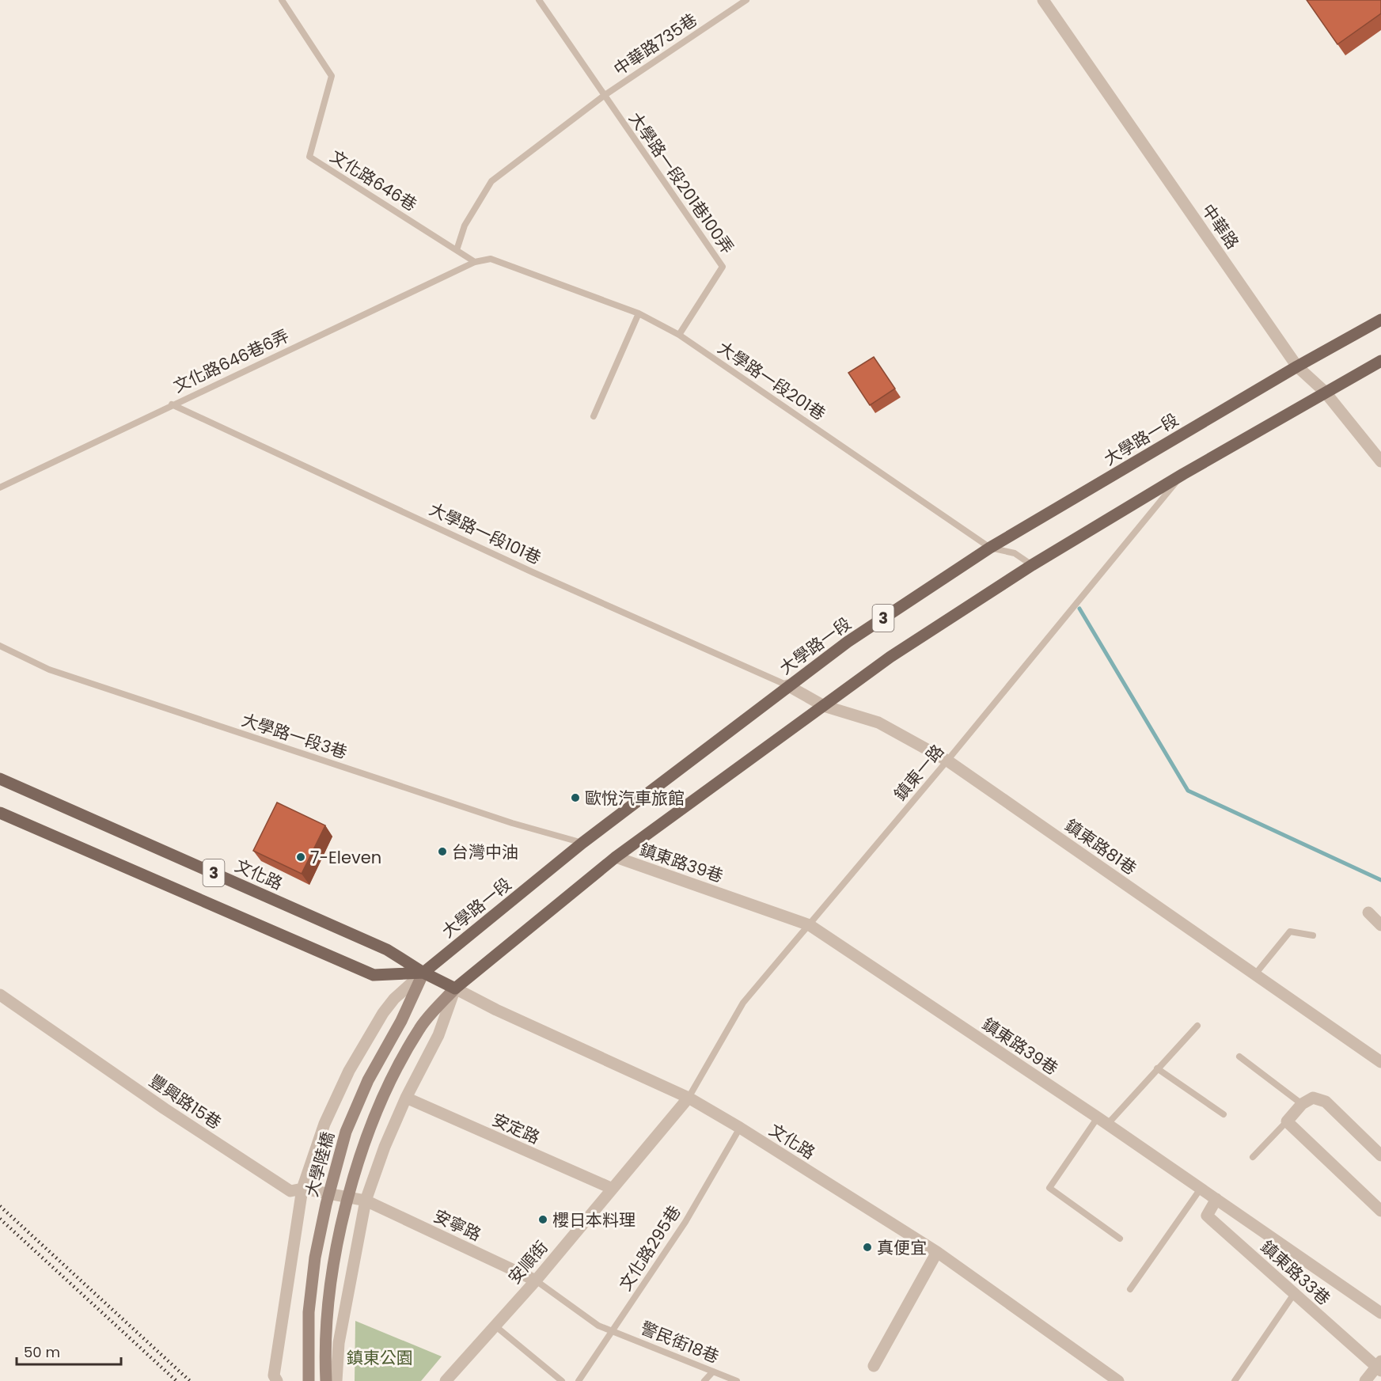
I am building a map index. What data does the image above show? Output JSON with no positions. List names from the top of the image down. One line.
{"streets":{"main road":["大學路一段","3","文化路"],"street":["中華路","鎮東路81巷","鎮東路39巷","豐興路15巷","安定路","大學陸橋","安寧路","安順街","鎮東路33巷"],"lane":["中華路735巷","文化路646巷","大學路一段201巷100弄","文化路646巷6弄","大學路一段201巷","大學路一段101巷","大學路一段3巷","鎮東一路","文化路295巷","警民街18巷"]},"crossings":[["中華路735巷","大學路一段201巷100弄"],["文化路646巷","文化路646巷6弄"],["文化路646巷","大學路一段201巷"],["大學路一段201巷100弄","大學路一段201巷"],["中華路","大學路一段"],["中華路","3"],["文化路646巷6弄","大學路一段201巷"],["文化路646巷6弄","大學路一段101巷"],["大學路一段201巷","大學路一段"],["大學路一段201巷","3"],["大學路一段","大學路一段101巷"],["大學路一段","3"],["大學路一段","大學路一段3巷"],["大學路一段","鎮東路81巷"],["大學路一段","文化路"],["大學路一段","大學陸橋"],["大學路一段101巷","鎮東路81巷"],["3","鎮東一路"],["3","鎮東路81巷"],["3","鎮東路39巷"],["3","文化路"],["3","大學陸橋"],["鎮東一路","鎮東路81巷"],["鎮東一路","鎮東路39巷"],["鎮東一路","文化路"],["鎮東一路","安順街"],["鎮東路39巷","鎮東路33巷"],["文化路","大學陸橋"],["文化路","文化路295巷"],["文化路","安順街"],["豐興路15巷","安寧路"],["安定路","安順街"],["安寧路","安順街"],["安寧路","警民街18巷"],["文化路295巷","警民街18巷"],["安順街","警民街18巷"]],"parks":["鎮東公園"],"places":["歐悅汽車旅館","台灣中油","7-Eleven","櫻日本料理","真便宜"],"scale_bar":"50 m"}
